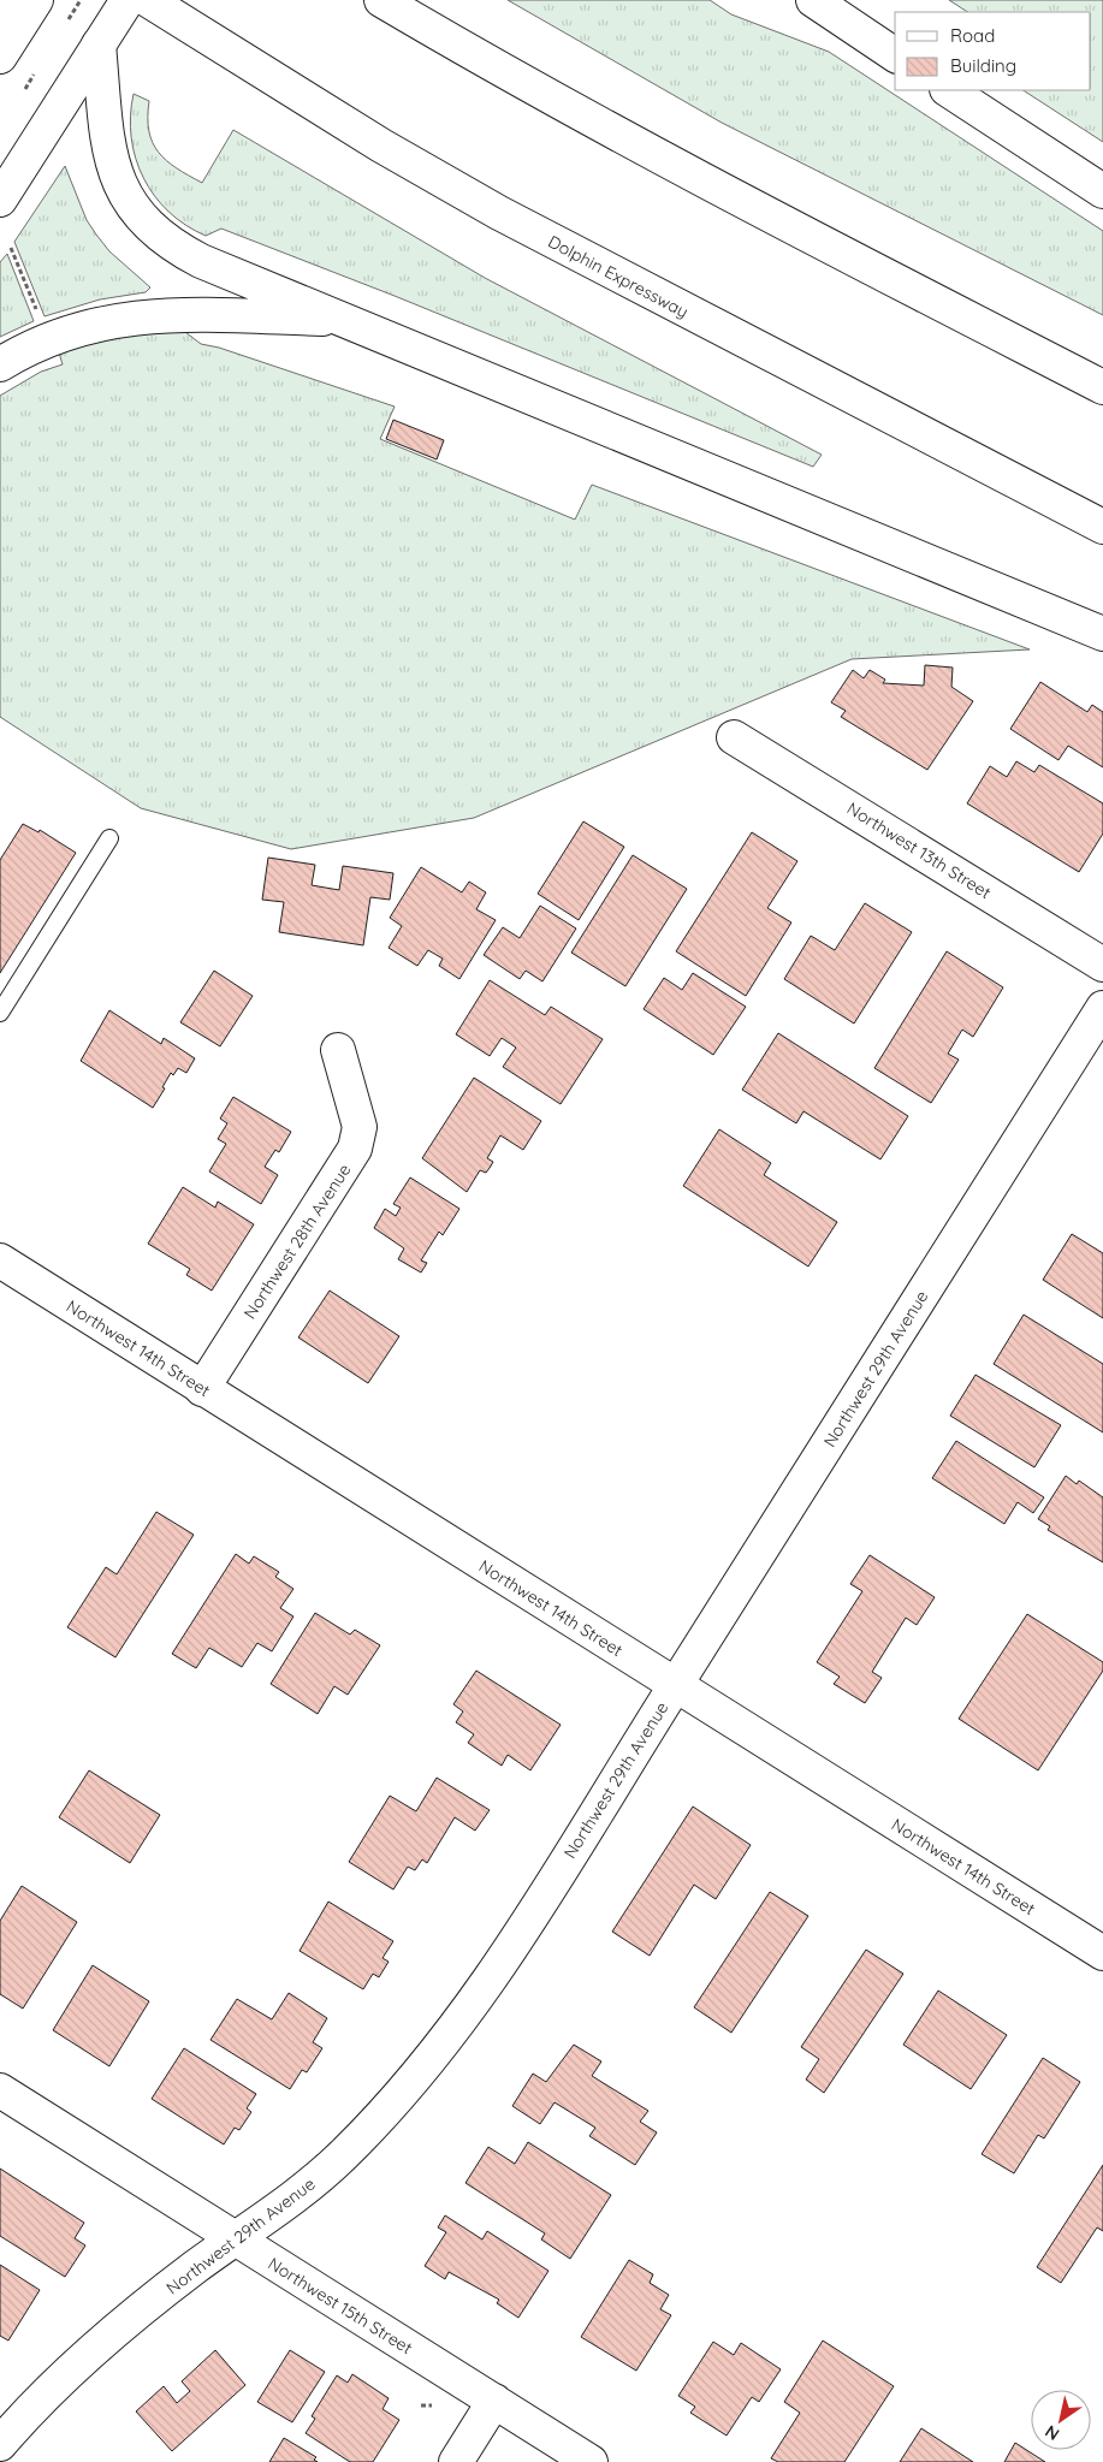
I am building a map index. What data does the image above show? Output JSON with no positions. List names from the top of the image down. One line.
{"streets":{"main road":["Dolphin Expressway","Northwest 13th Street","Northwest 28th Avenue","Northwest 14th Street","Northwest 29th Avenue","Northwest 15th Street"]},"crossings":[["Northwest 28th Avenue","Northwest 14th Street"],["Northwest 14th Street","Northwest 29th Avenue"],["Northwest 29th Avenue","Northwest 15th Street"]],"legend":["Road","Building"],"north":"bottom left"}
